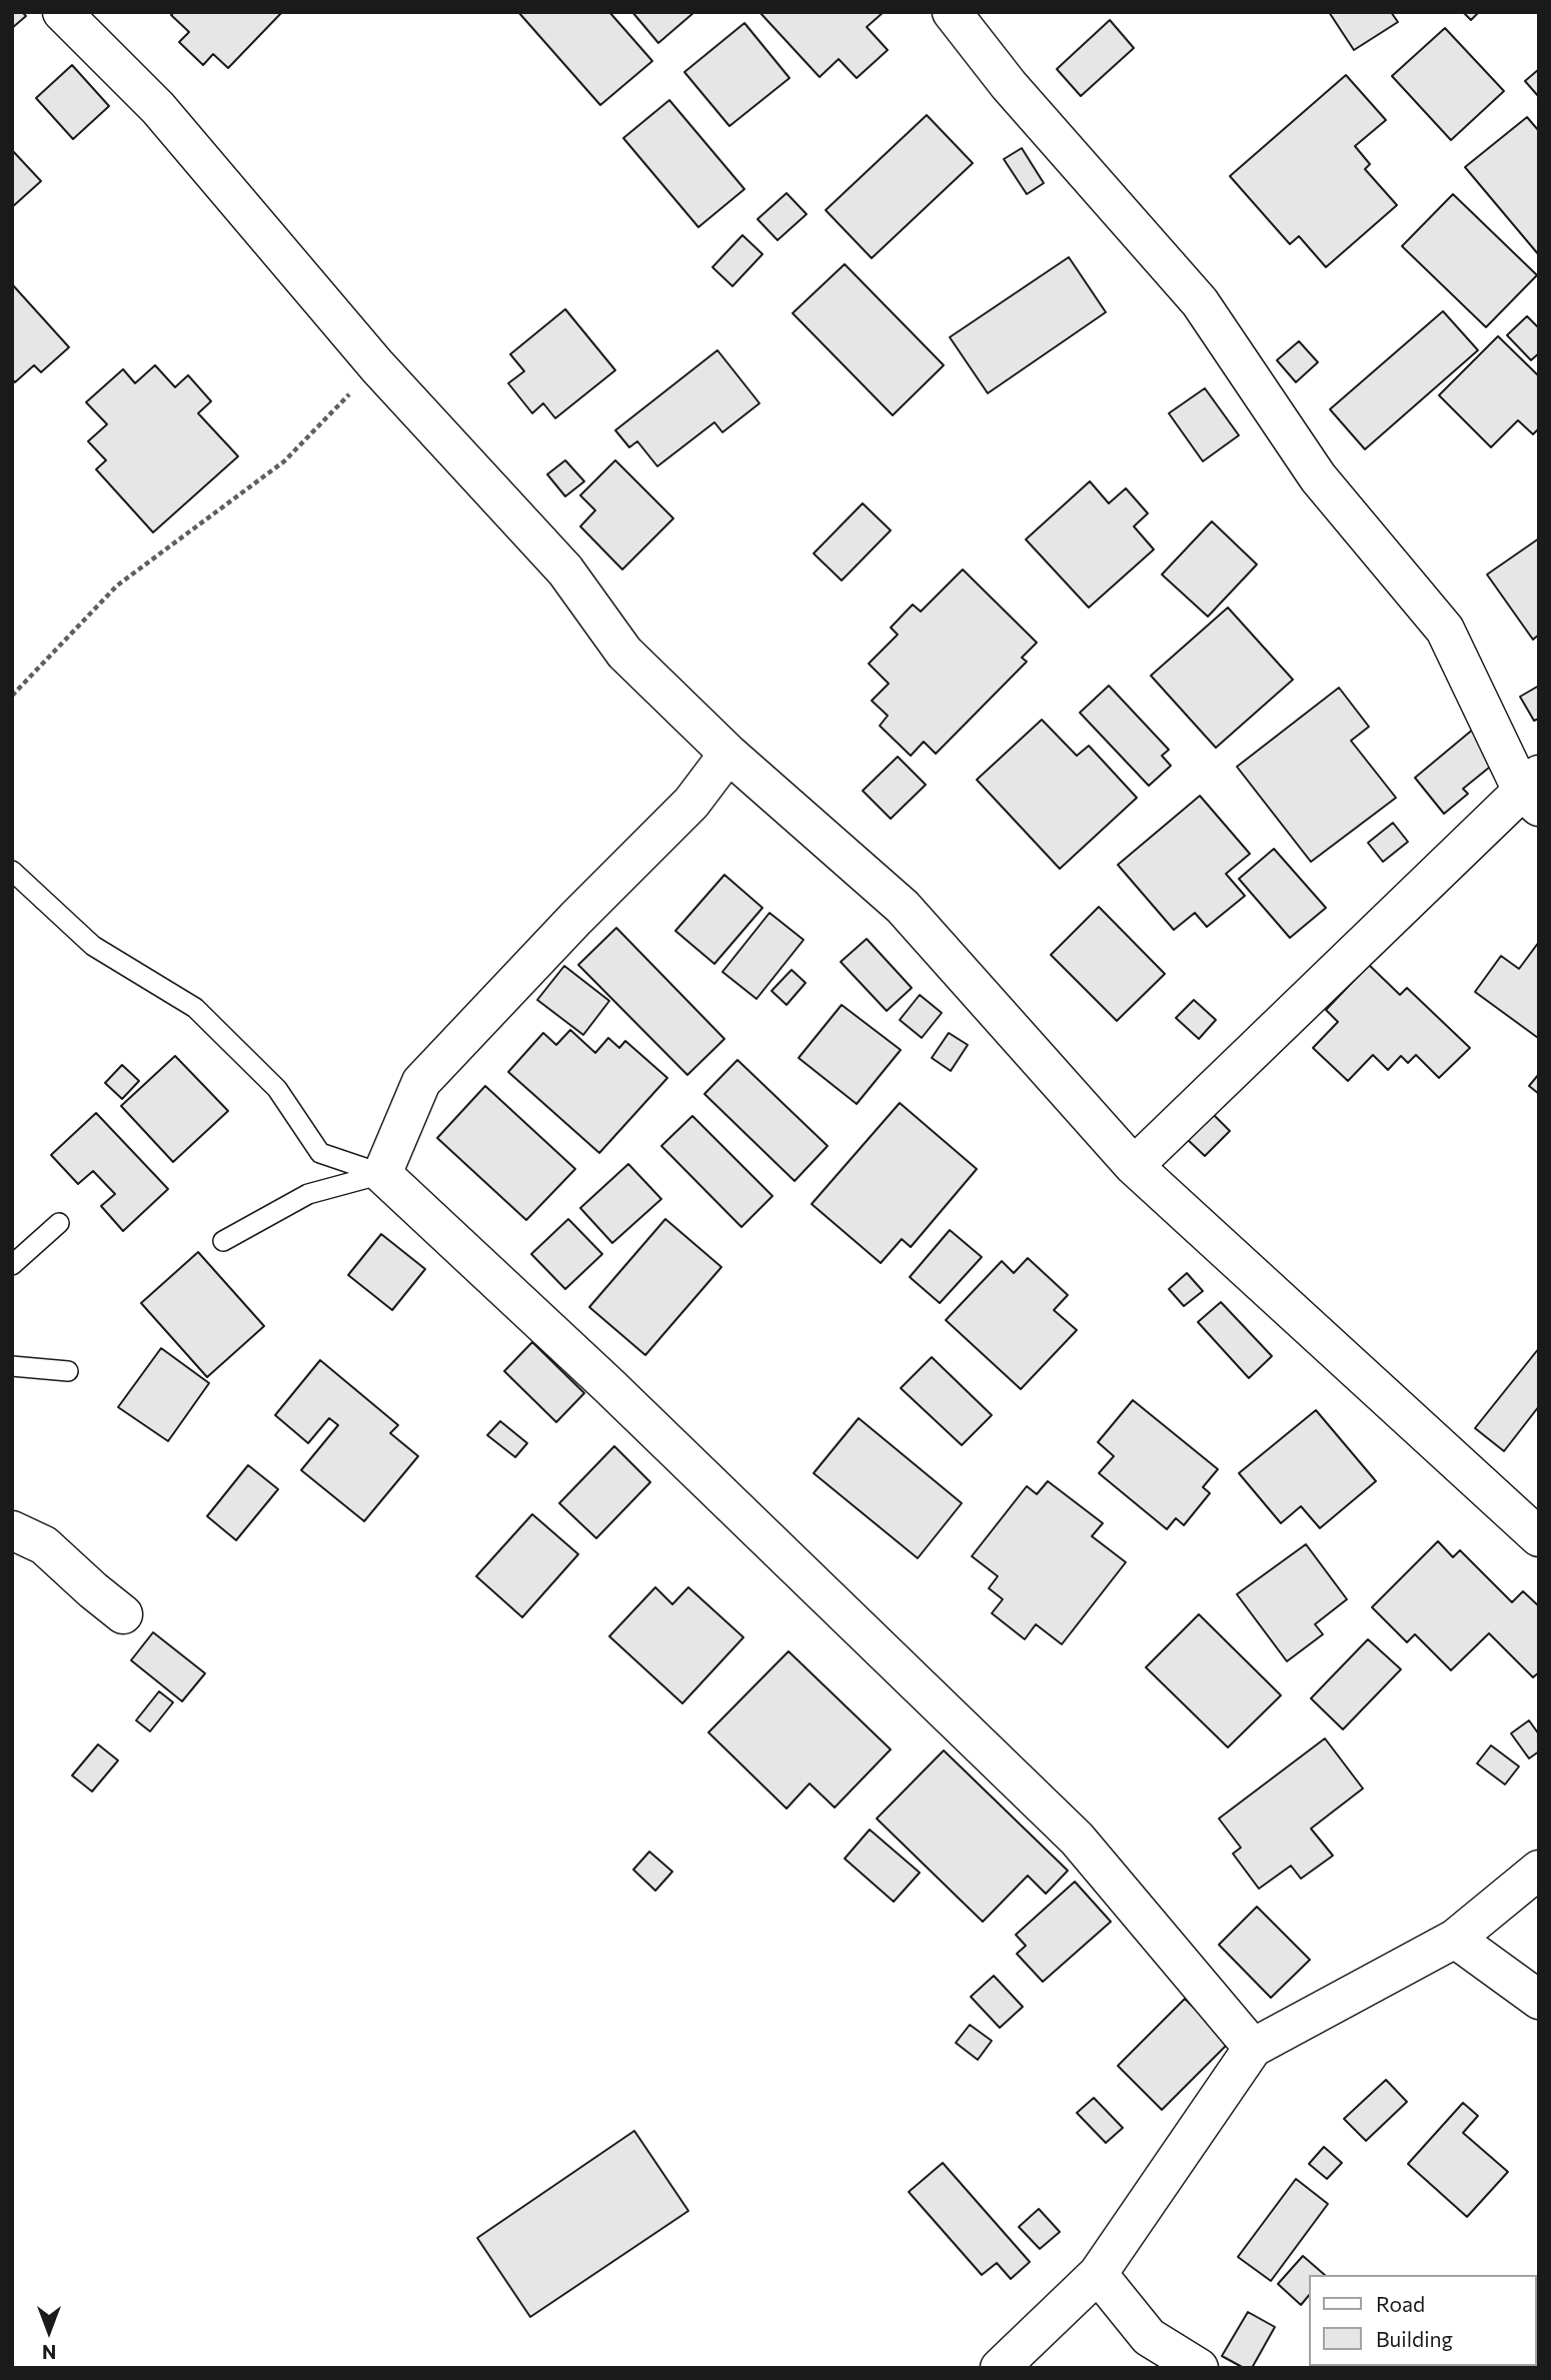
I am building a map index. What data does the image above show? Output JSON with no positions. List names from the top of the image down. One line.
{"legend":["Road","Building"],"north":"bottom"}
